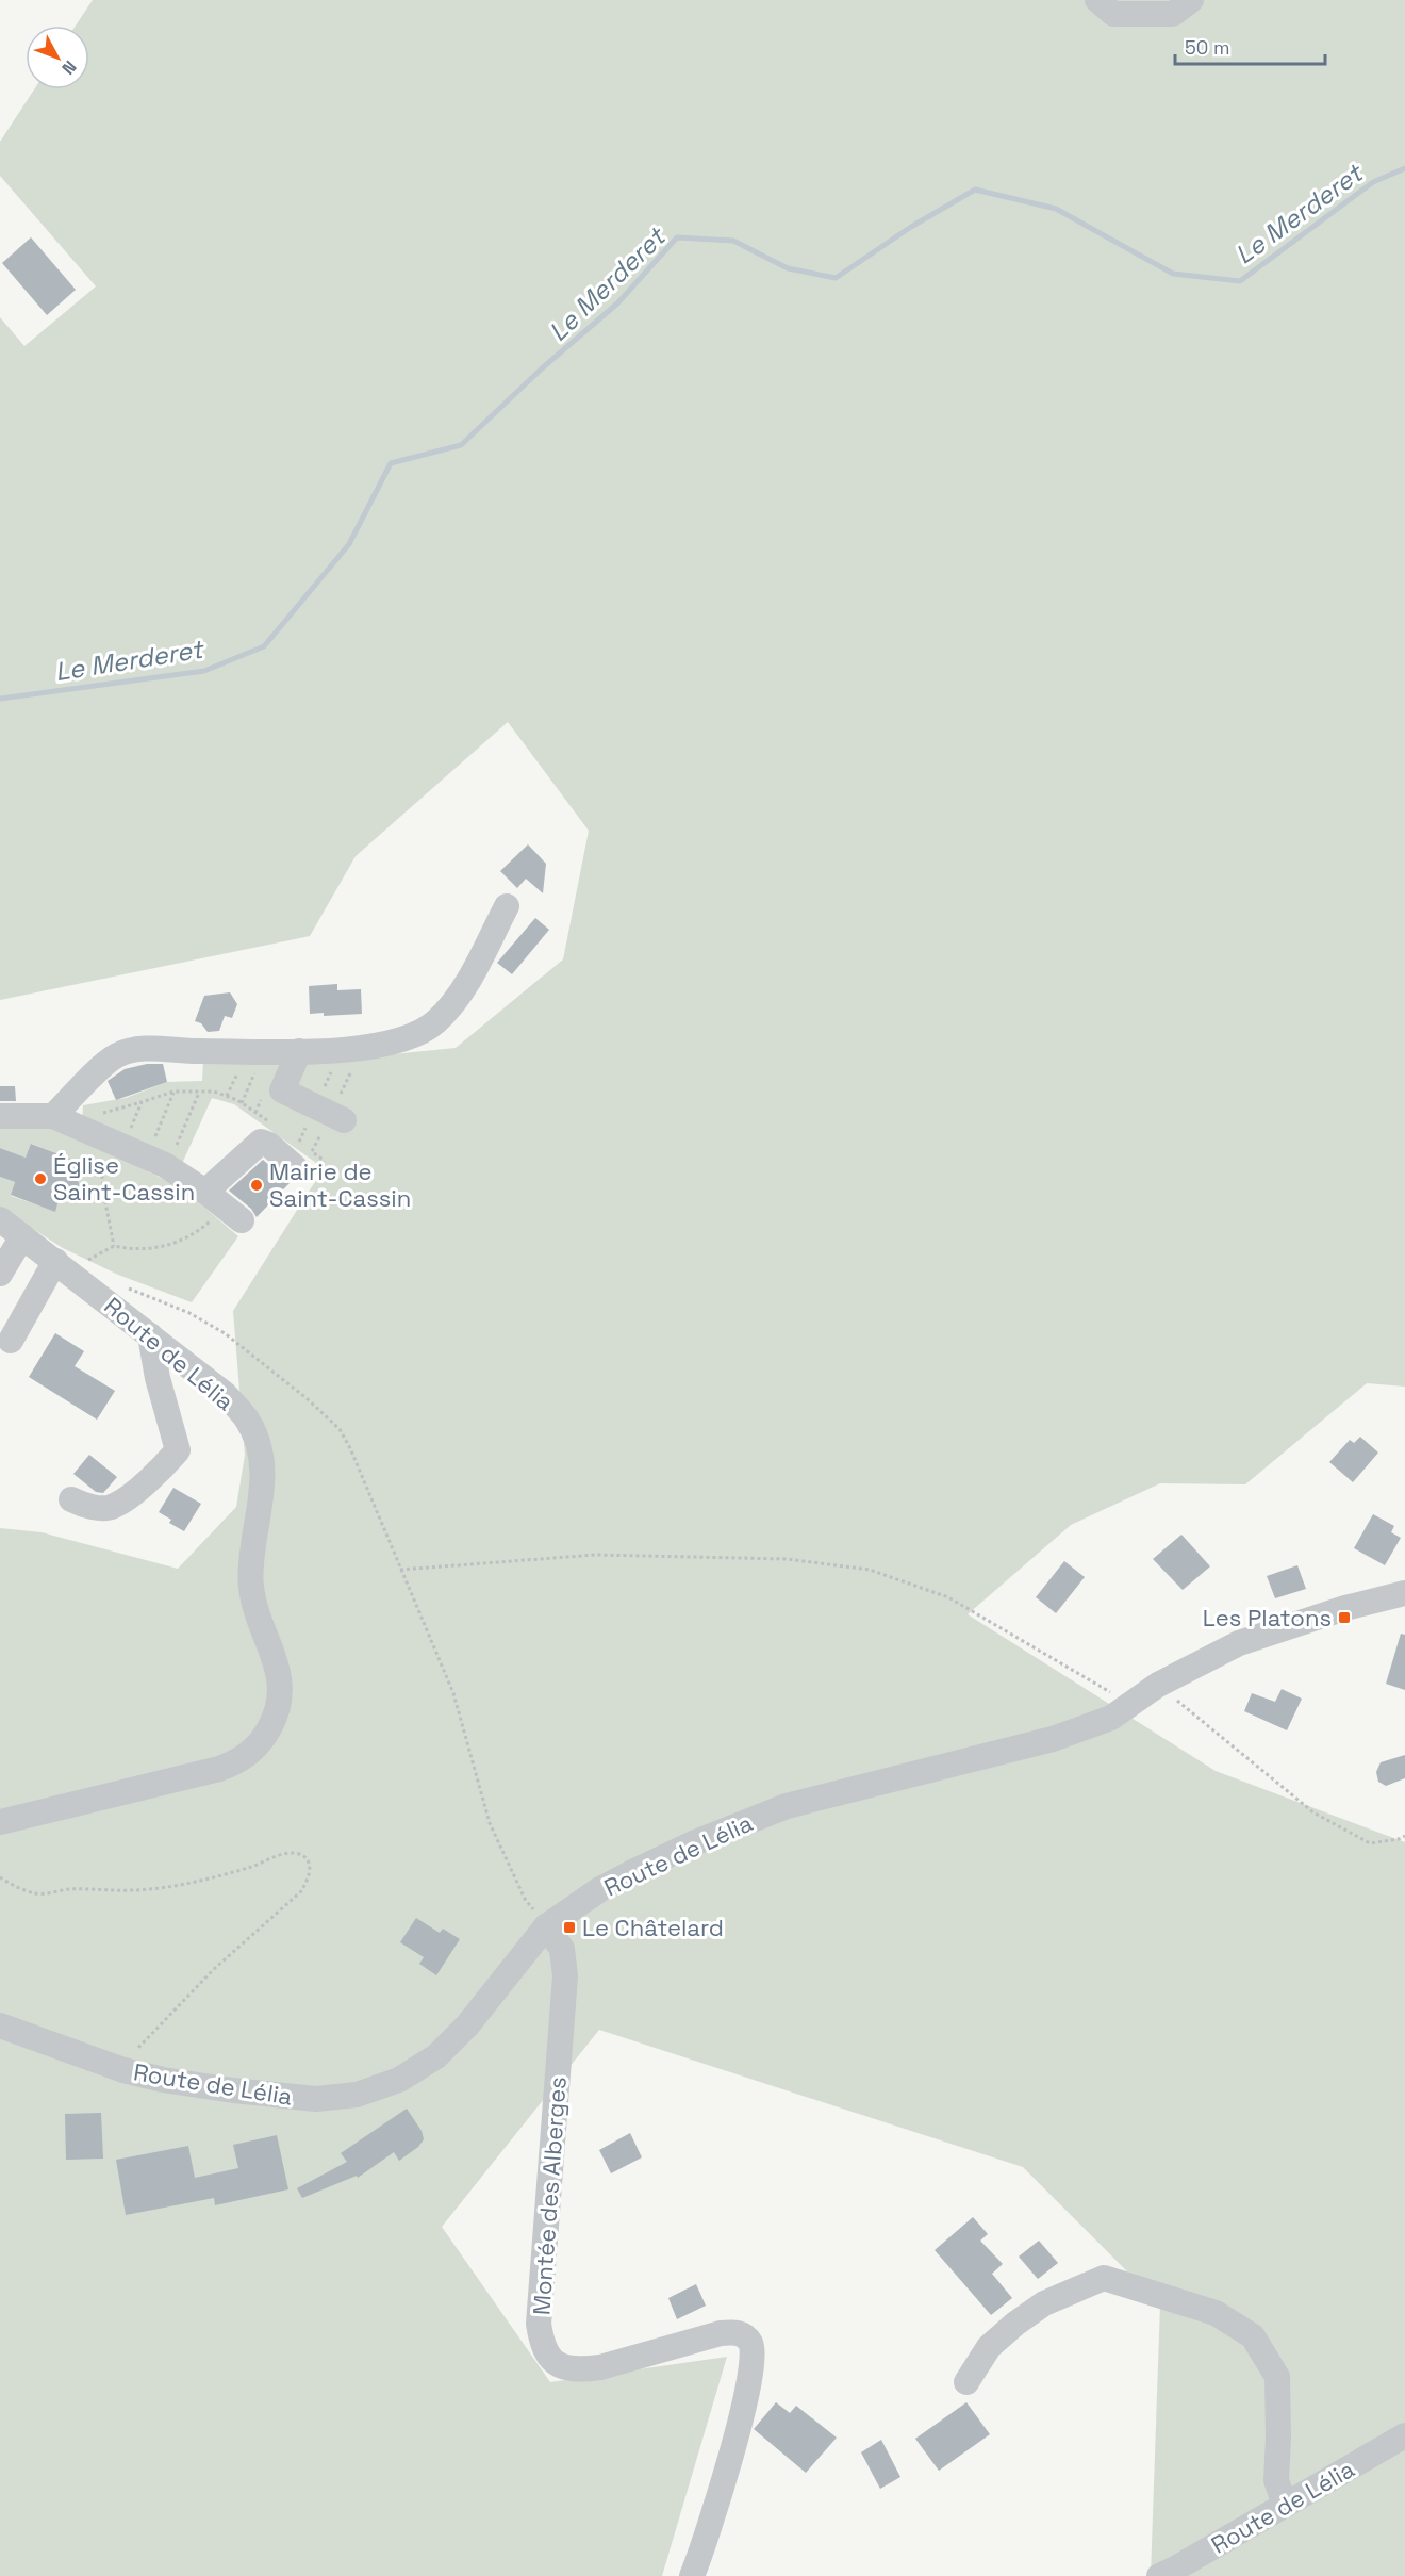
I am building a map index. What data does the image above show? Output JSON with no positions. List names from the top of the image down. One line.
{"streets":{"street":["Route de Lélia","Montée des Alberges"]},"crossings":[["Route de Lélia","Montée des Alberges"]],"water":["Le Merderet"],"places":{"other":["Église Saint-Cassin","Mairie de Saint-Cassin"],"transit":["Les Platons","Le Châtelard"]},"scale_bar":"50 m","north":"bottom right"}
